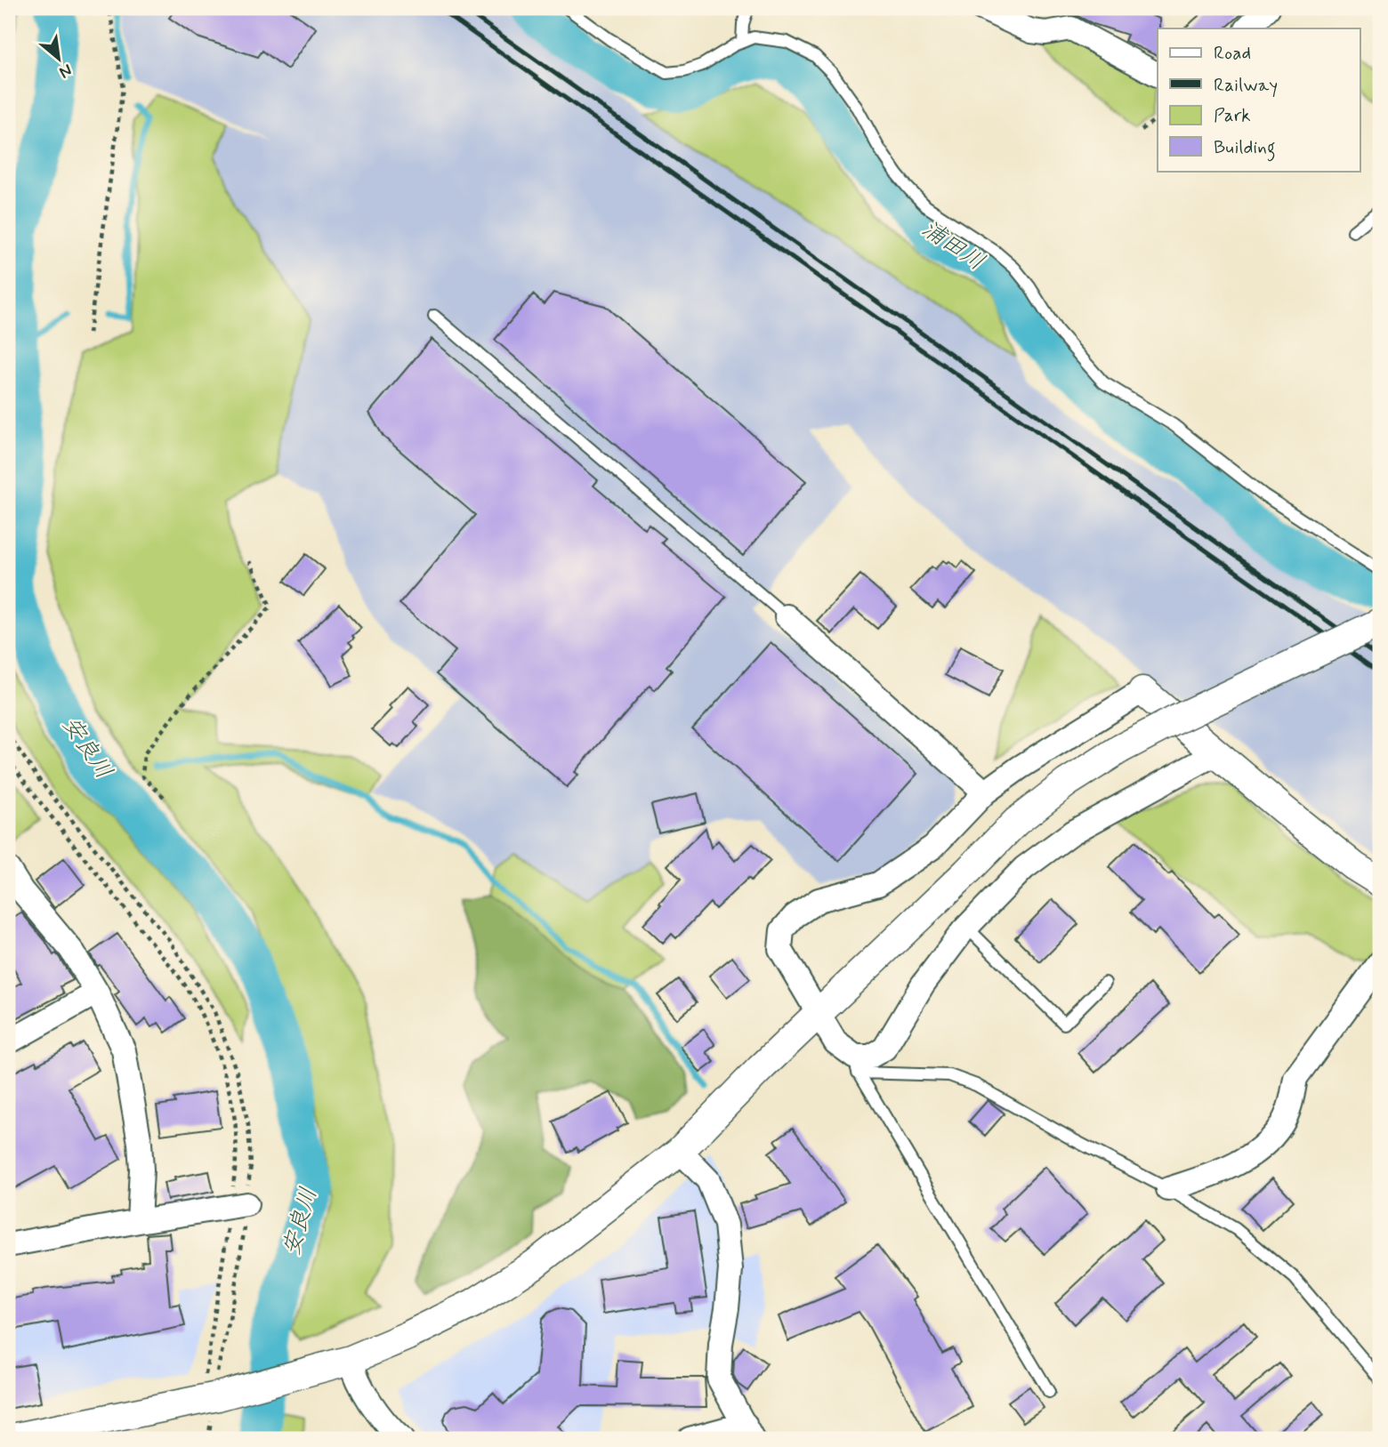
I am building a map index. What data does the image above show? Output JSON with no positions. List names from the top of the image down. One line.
{"water":["浦田川","安良川"],"legend":["Road","Railway","Park","Building"],"north":"bottom right"}
